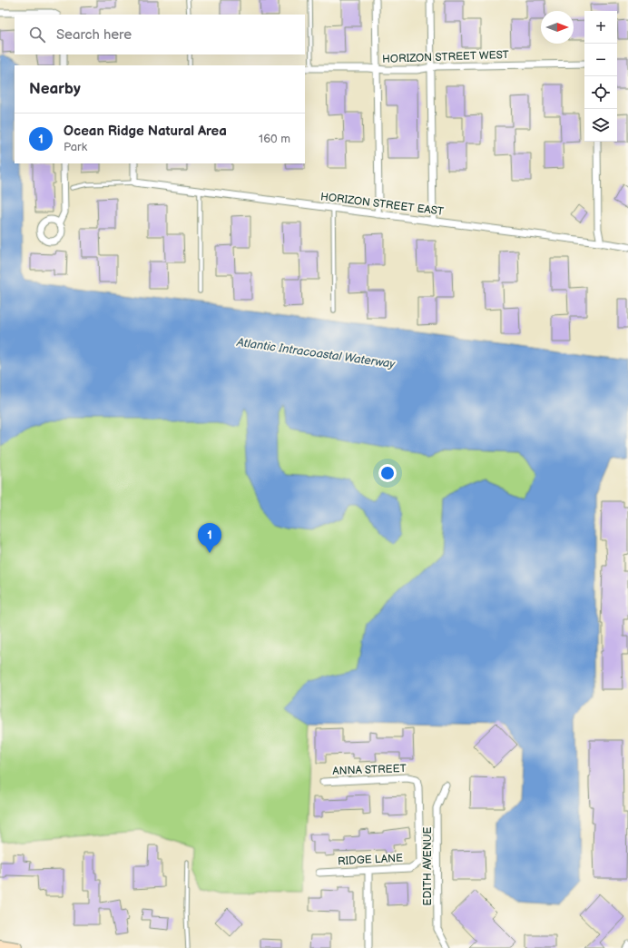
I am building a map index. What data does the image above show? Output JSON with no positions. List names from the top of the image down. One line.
{"streets":{"street":["HORIZON STREET WEST","HORIZON STREET EAST","ANNA STREET","RIDGE LANE","EDITH AVENUE"]},"crossings":[["ANNA STREET","RIDGE LANE"]],"water":["Atlantic Intracoastal Waterway"],"north":"right","page":{"map_buttons":["+","−"],"search":"Search here","heading":"Nearby","list":[{"mark":"1","name":"Ocean Ridge Natural Area","note":"Park","value":"160 m"}],"pins":"1"}}
